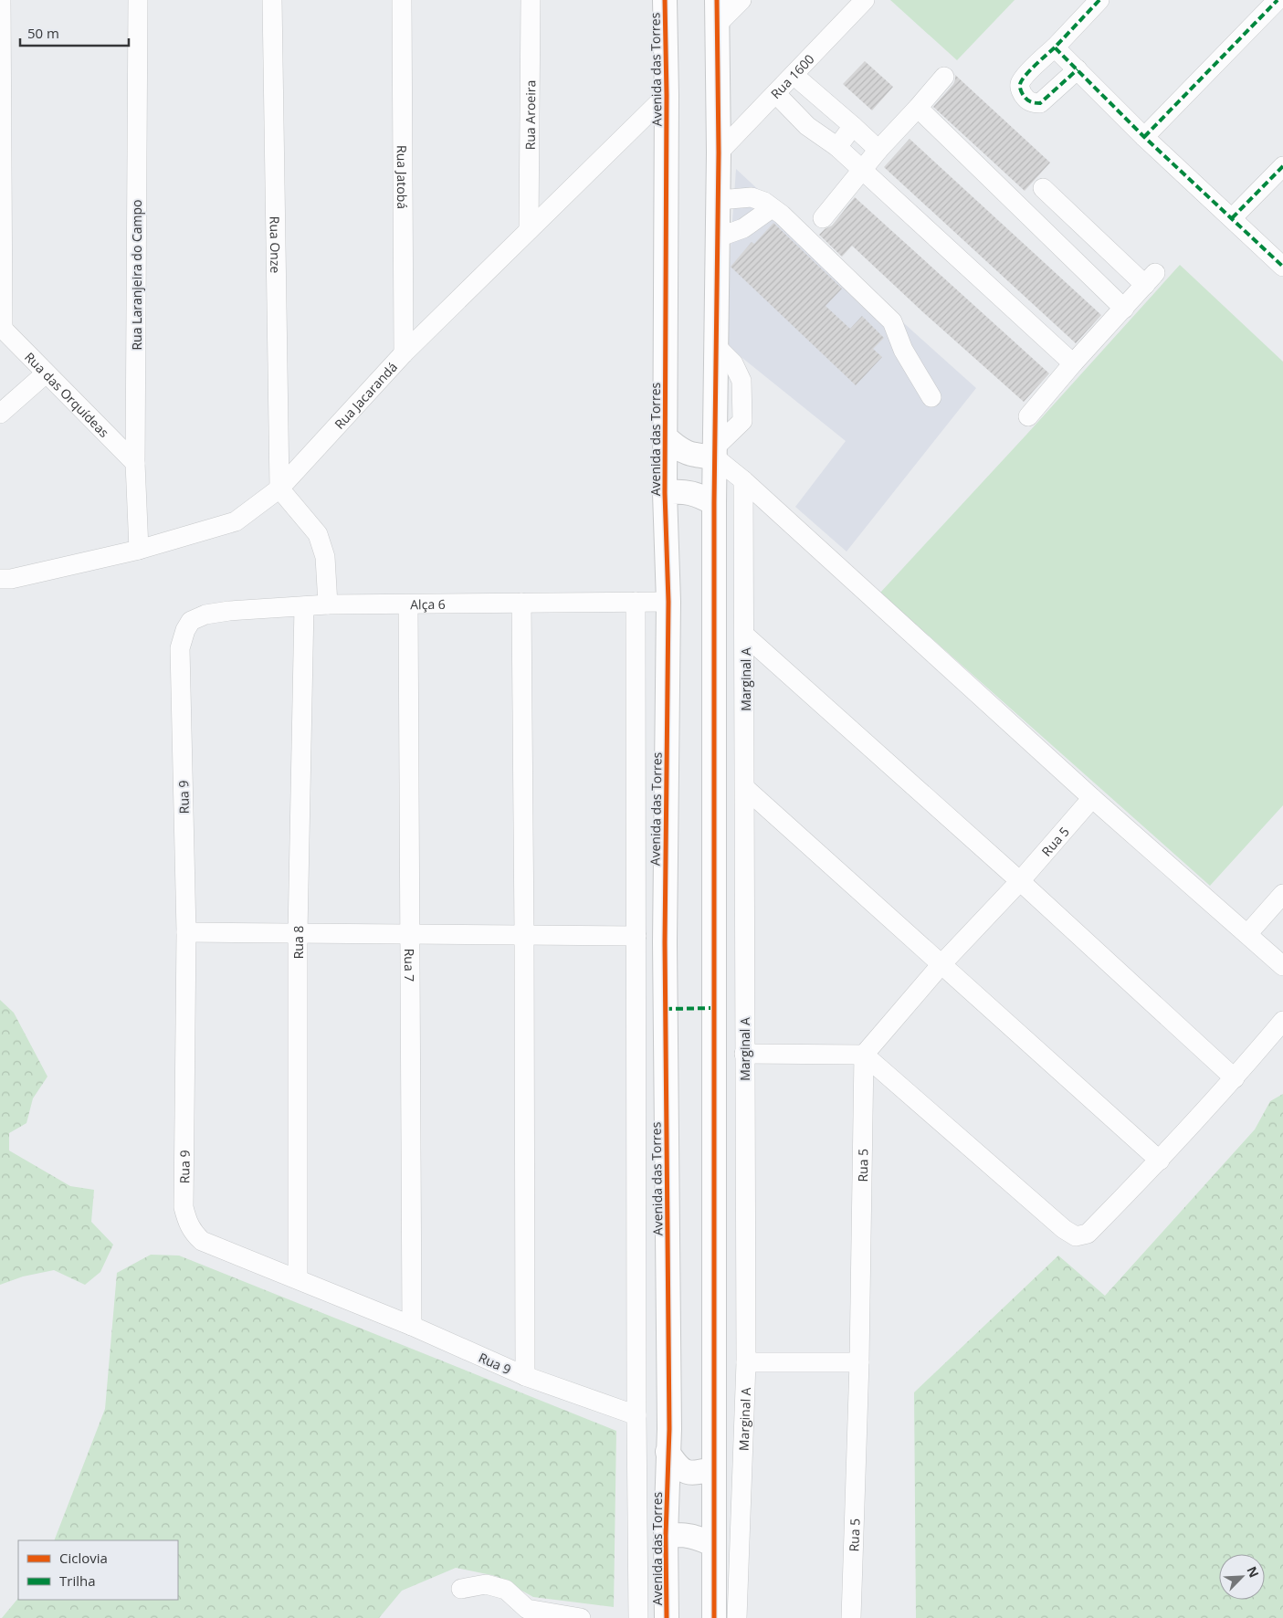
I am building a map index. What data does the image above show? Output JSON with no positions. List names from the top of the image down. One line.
{"streets":{"main road":["Avenida das Torres"],"street":["Rua 1600","Rua Aroeira","Rua Jatobá","Rua Onze","Rua Laranjeira do Campo","Rua das Orquídeas","Rua Jacarandá","Alça 6","Marginal A","Rua 9","Rua 5","Rua 8","Rua 7"]},"crossings":[["Avenida das Torres","Rua Jacarandá"],["Avenida das Torres","Alça 6"],["Rua Aroeira","Rua Jacarandá"],["Rua Jatobá","Rua Jacarandá"],["Rua Onze","Rua Jacarandá"],["Rua Laranjeira do Campo","Rua das Orquídeas"],["Rua Laranjeira do Campo","Rua Jacarandá"],["Alça 6","Rua 9"],["Alça 6","Rua 8"],["Alça 6","Rua 7"],["Rua 9","Rua 8"],["Rua 9","Rua 7"]],"legend":["Ciclovia","Trilha"],"scale_bar":"50 m","north":"top right"}
